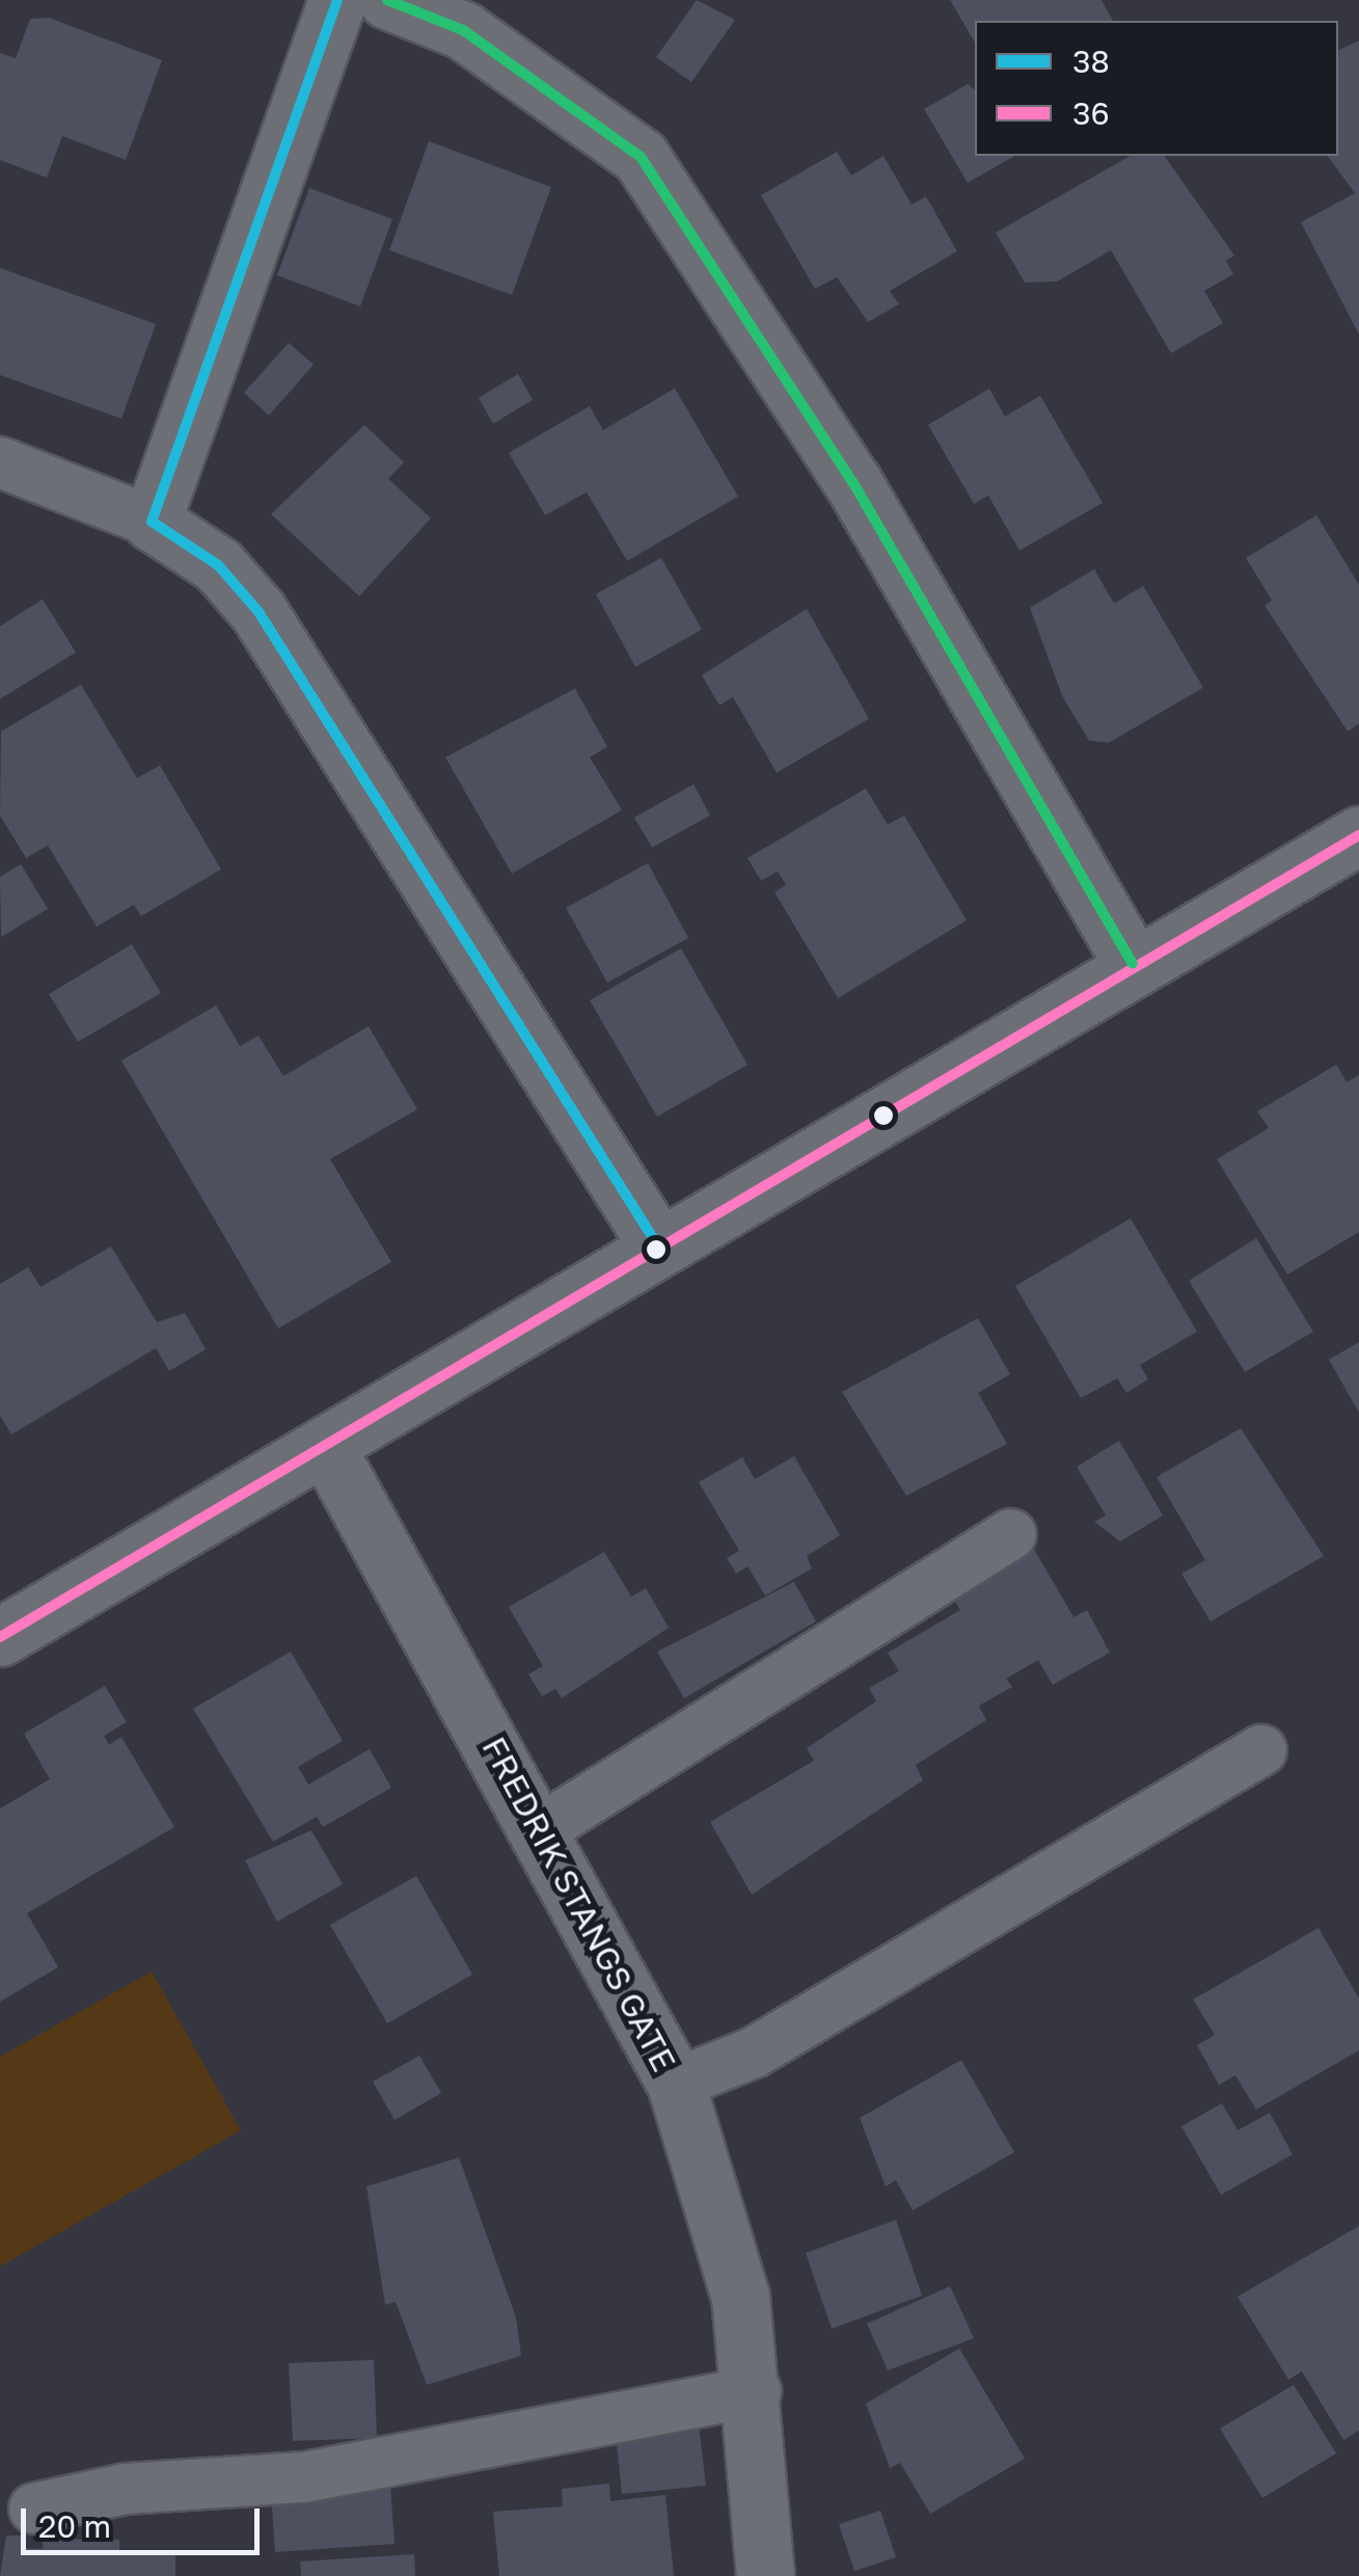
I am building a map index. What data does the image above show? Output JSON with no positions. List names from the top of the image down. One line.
{"streets":{"street":["FREDRIK STANGS GATE"]},"lines":["transit line 38","transit line 36"],"legend":["38","36"],"scale_bar":"20 m"}
